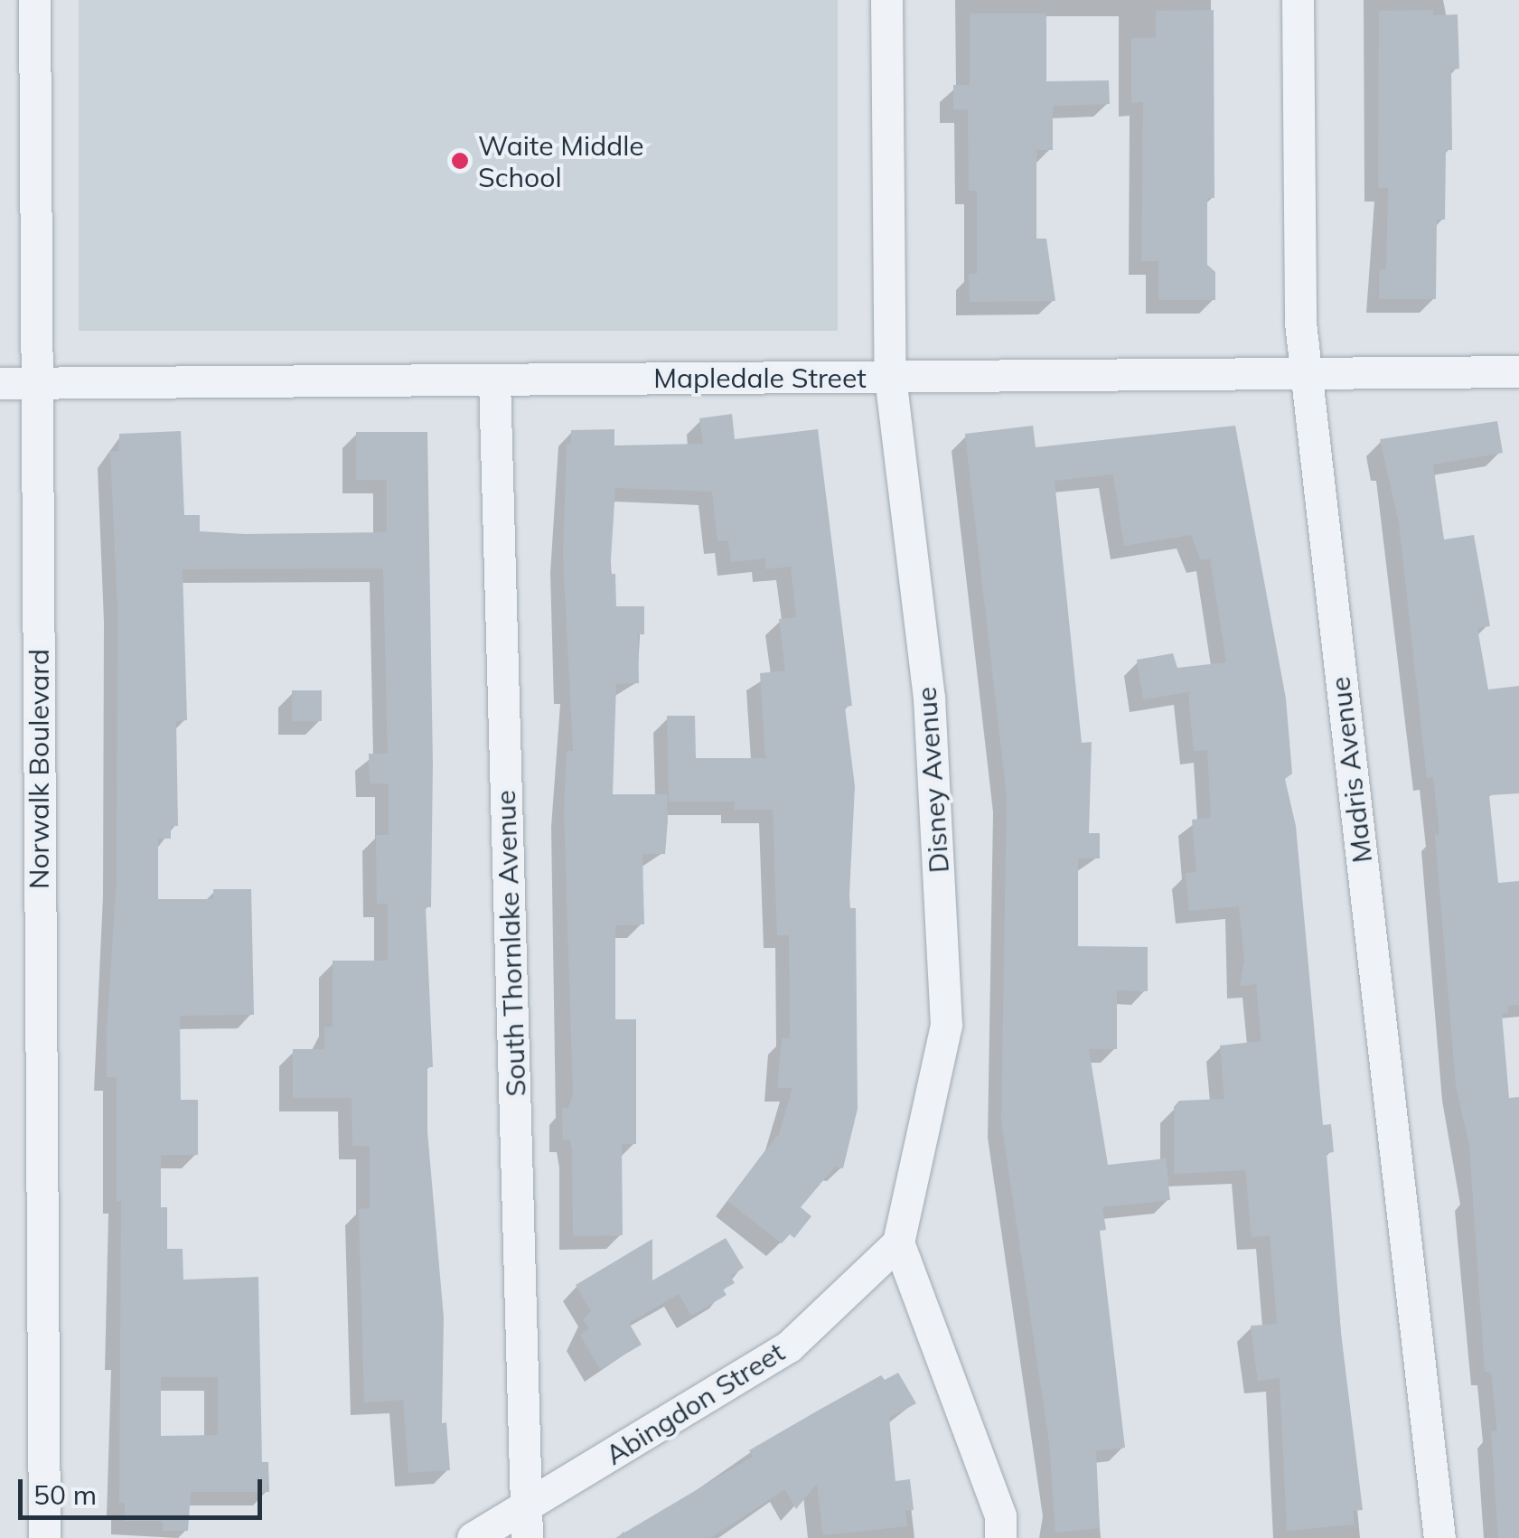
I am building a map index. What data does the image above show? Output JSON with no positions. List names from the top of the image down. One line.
{"streets":{"street":["Mapledale Street","Norwalk Boulevard","Madris Avenue","Disney Avenue","South Thornlake Avenue","Abingdon Street"]},"crossings":[["Mapledale Street","Norwalk Boulevard"],["Mapledale Street","Madris Avenue"],["Mapledale Street","Disney Avenue"],["Mapledale Street","South Thornlake Avenue"],["Disney Avenue","Abingdon Street"],["South Thornlake Avenue","Abingdon Street"]],"places":["Waite Middle School"],"scale_bar":"50 m"}
